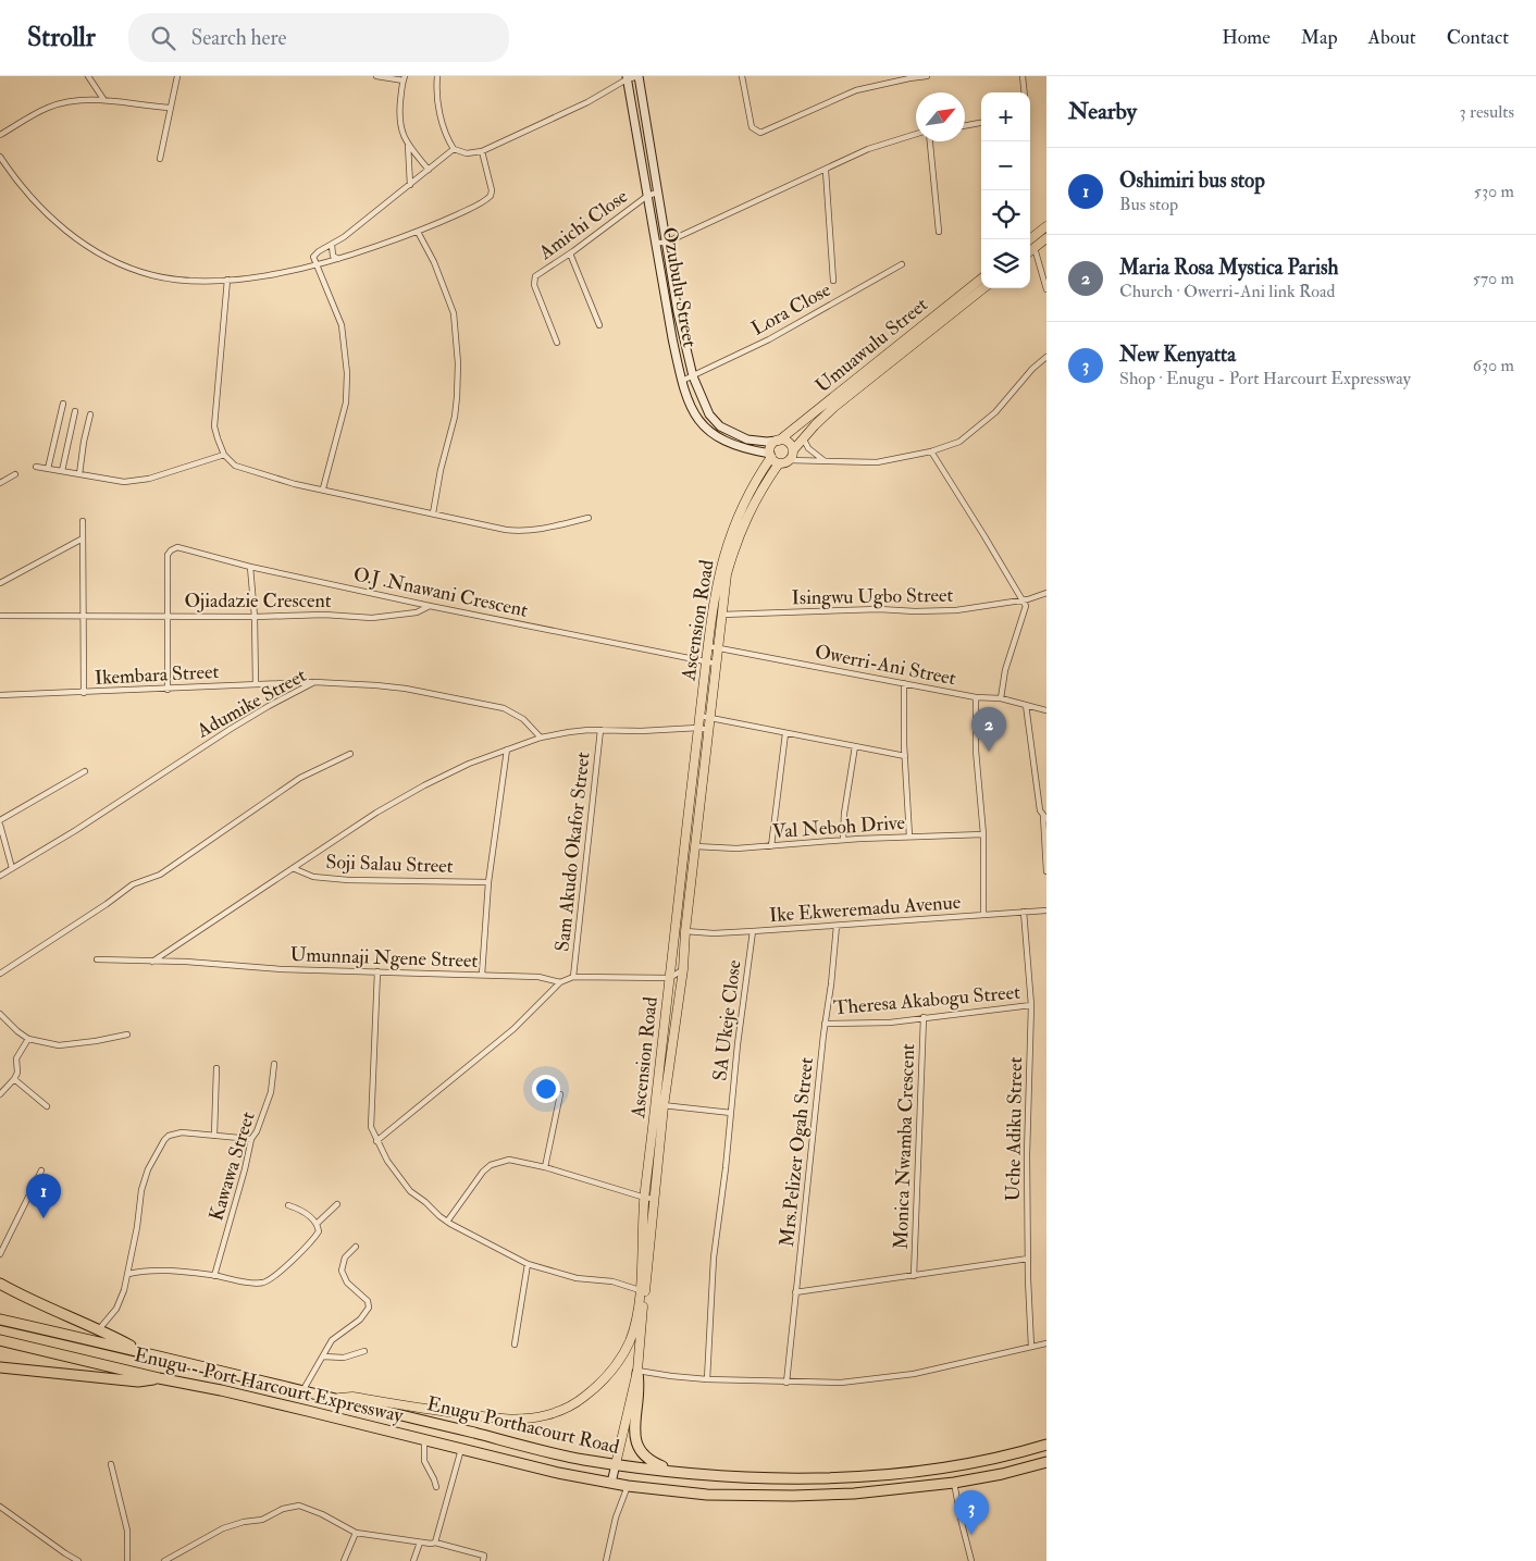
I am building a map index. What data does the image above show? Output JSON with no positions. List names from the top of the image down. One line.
{"streets":{"highway":["Enugu - Port Harcourt Expressway","Enugu Porthacourt Road"],"main road":["Ozubulu Street","Umuawulu Street","Ascension Road"],"street":["Amichi Close","Lora Close","O.J .Nnawani Crescent","Isingwu Ugbo Street","Ojiadazie Crescent","Owerri-Ani Street","Ikembara Street","Adumike Street","Val Neboh Drive","Sam Akudo Okafor Street","Soji Salau Street","Ike Ekweremadu Avenue","Umunnaji Ngene Street","Theresa Akabogu Street","SA Ukeje Close","Uche Adiku Street","Monica Nwamba Crescent","Mrs.Pelizer Ogah Street","Kawawa Street"]},"crossings":[["Amichi Close","Ozubulu Street"],["Ozubulu Street","Lora Close"],["Ozubulu Street","Umuawulu Street"],["Ozubulu Street","Ascension Road"],["Umuawulu Street","Ascension Road"],["O.J .Nnawani Crescent","Ojiadazie Crescent"],["O.J .Nnawani Crescent","Ascension Road"],["Isingwu Ugbo Street","Ascension Road"],["Ascension Road","Owerri-Ani Street"],["Ascension Road","Val Neboh Drive"],["Ascension Road","Ike Ekweremadu Avenue"],["Ascension Road","Enugu Porthacourt Road"],["Ikembara Street","Adumike Street"],["Ike Ekweremadu Avenue","SA Ukeje Close"],["Ike Ekweremadu Avenue","Uche Adiku Street"],["Ike Ekweremadu Avenue","Mrs.Pelizer Ogah Street"],["Theresa Akabogu Street","Uche Adiku Street"],["Theresa Akabogu Street","Monica Nwamba Crescent"],["Theresa Akabogu Street","Mrs.Pelizer Ogah Street"]],"north":"top right","page":{"header":"Strollr","search":"Search here","nav":["Home","Map","About","Contact"],"heading":["Nearby","3 results"],"map_buttons":["+","−"],"list":[{"mark":"1","name":"Oshimiri bus stop","note":"Bus stop","value":"530 m"},{"mark":"2","name":"Maria Rosa Mystica Parish","note":"Church · Owerri-Ani link Road","value":"570 m"},{"mark":"3","name":"New Kenyatta","note":"Shop · Enugu - Port Harcourt Expressway","value":"630 m"}],"pins":["2","1","3"]}}
